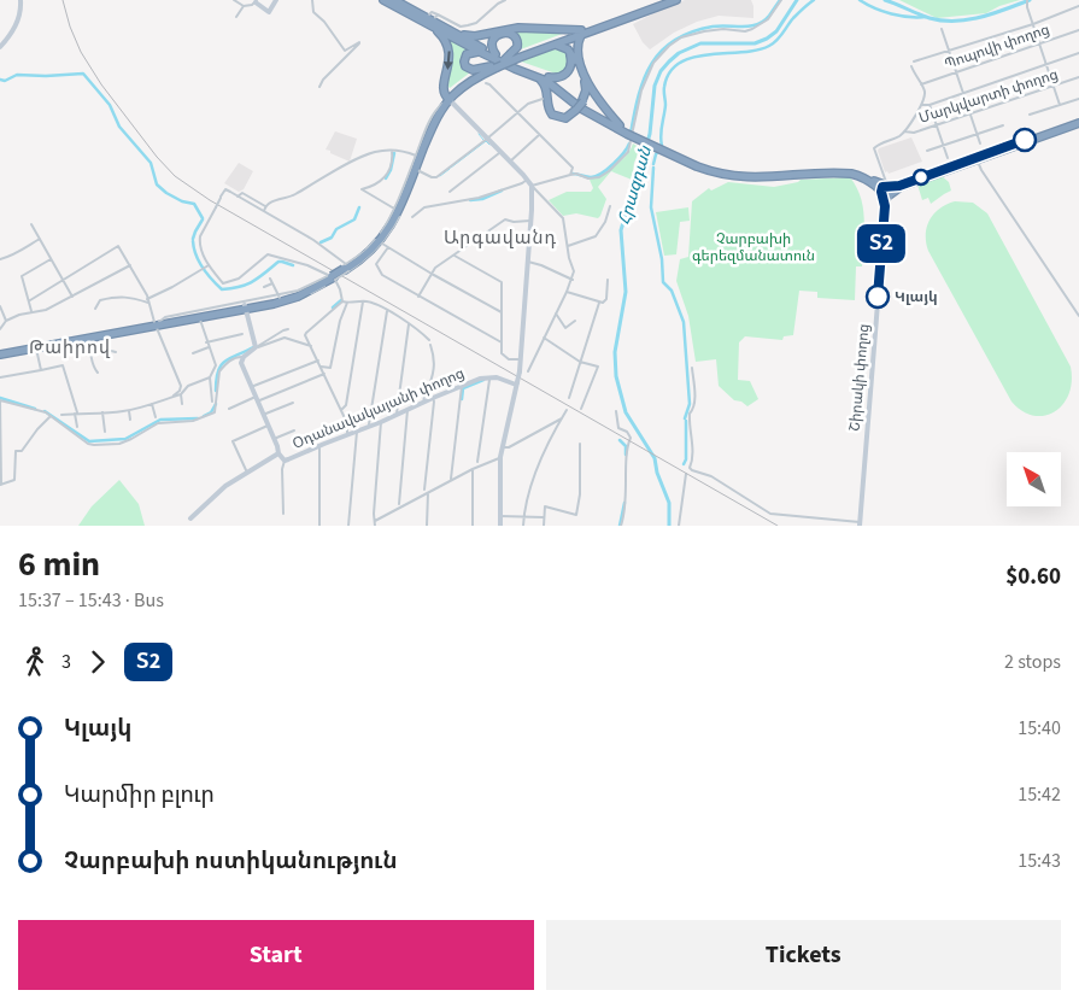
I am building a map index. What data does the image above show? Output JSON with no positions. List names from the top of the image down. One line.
{"streets":{"main road":["Շիրակի փողոց","Օդանավակայանի փողոց"],"street":["Պոպովի փողոց","Մարկվարտի փողոց"]},"districts":["Արգավանդ","Թաիրով"],"water":["Հրազդան"],"parks":["Չարբախի գերեզմանատուն"],"places":["Կլայկ"],"lines":["bus line Տ2"],"north":"top left","page":{"on_map":"Տ2","heading":["6 min","15:37 – 15:43 · Bus","$0.60"],"legs":["3","Տ2","2 stops"],"list":[{"name":"Կլայկ","value":"15:40"},{"name":"Կարմիր բլուր","value":"15:42"},{"name":"Չարբախի ոստիկանություն","value":"15:43"}],"buttons":["Start","Tickets"]}}
